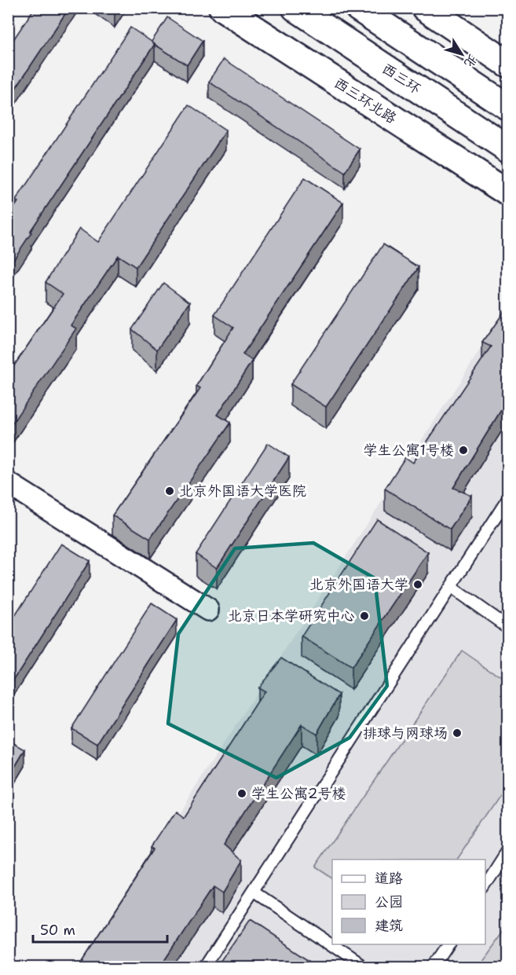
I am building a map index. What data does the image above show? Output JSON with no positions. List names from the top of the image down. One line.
{"streets":{"main road":["西三环","西三环北路"]},"places":["学生公寓1号楼","北京外国语大学医院","北京外国语大学","北京日本学研究中心","排球与网球场","学生公寓2号楼"],"legend":["道路","公园","建筑"],"scale_bar":"50 m","north":"bottom right"}
